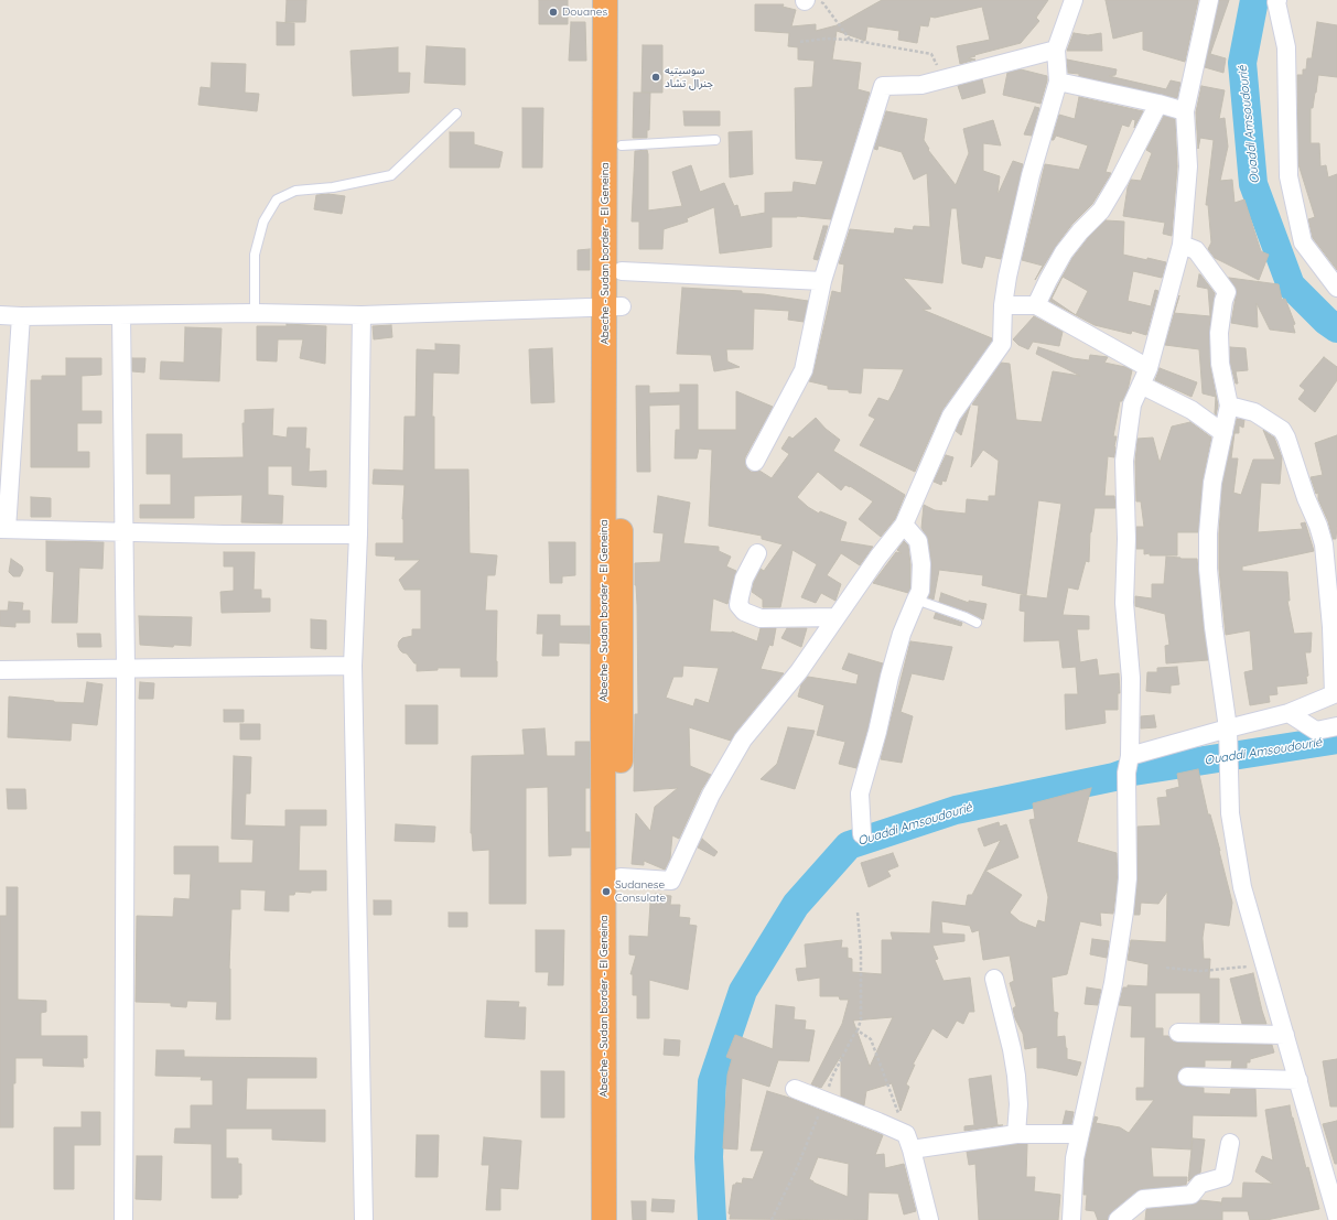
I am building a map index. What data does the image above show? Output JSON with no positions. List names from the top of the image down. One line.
{"streets":{"highway":["Abeche - Sudan border - El Geneina"]},"water":["Ouaddi Amsoudourié"],"places":["Douanes","سوسيتيه جنرال تشاد","Sudanese Consulate"]}
